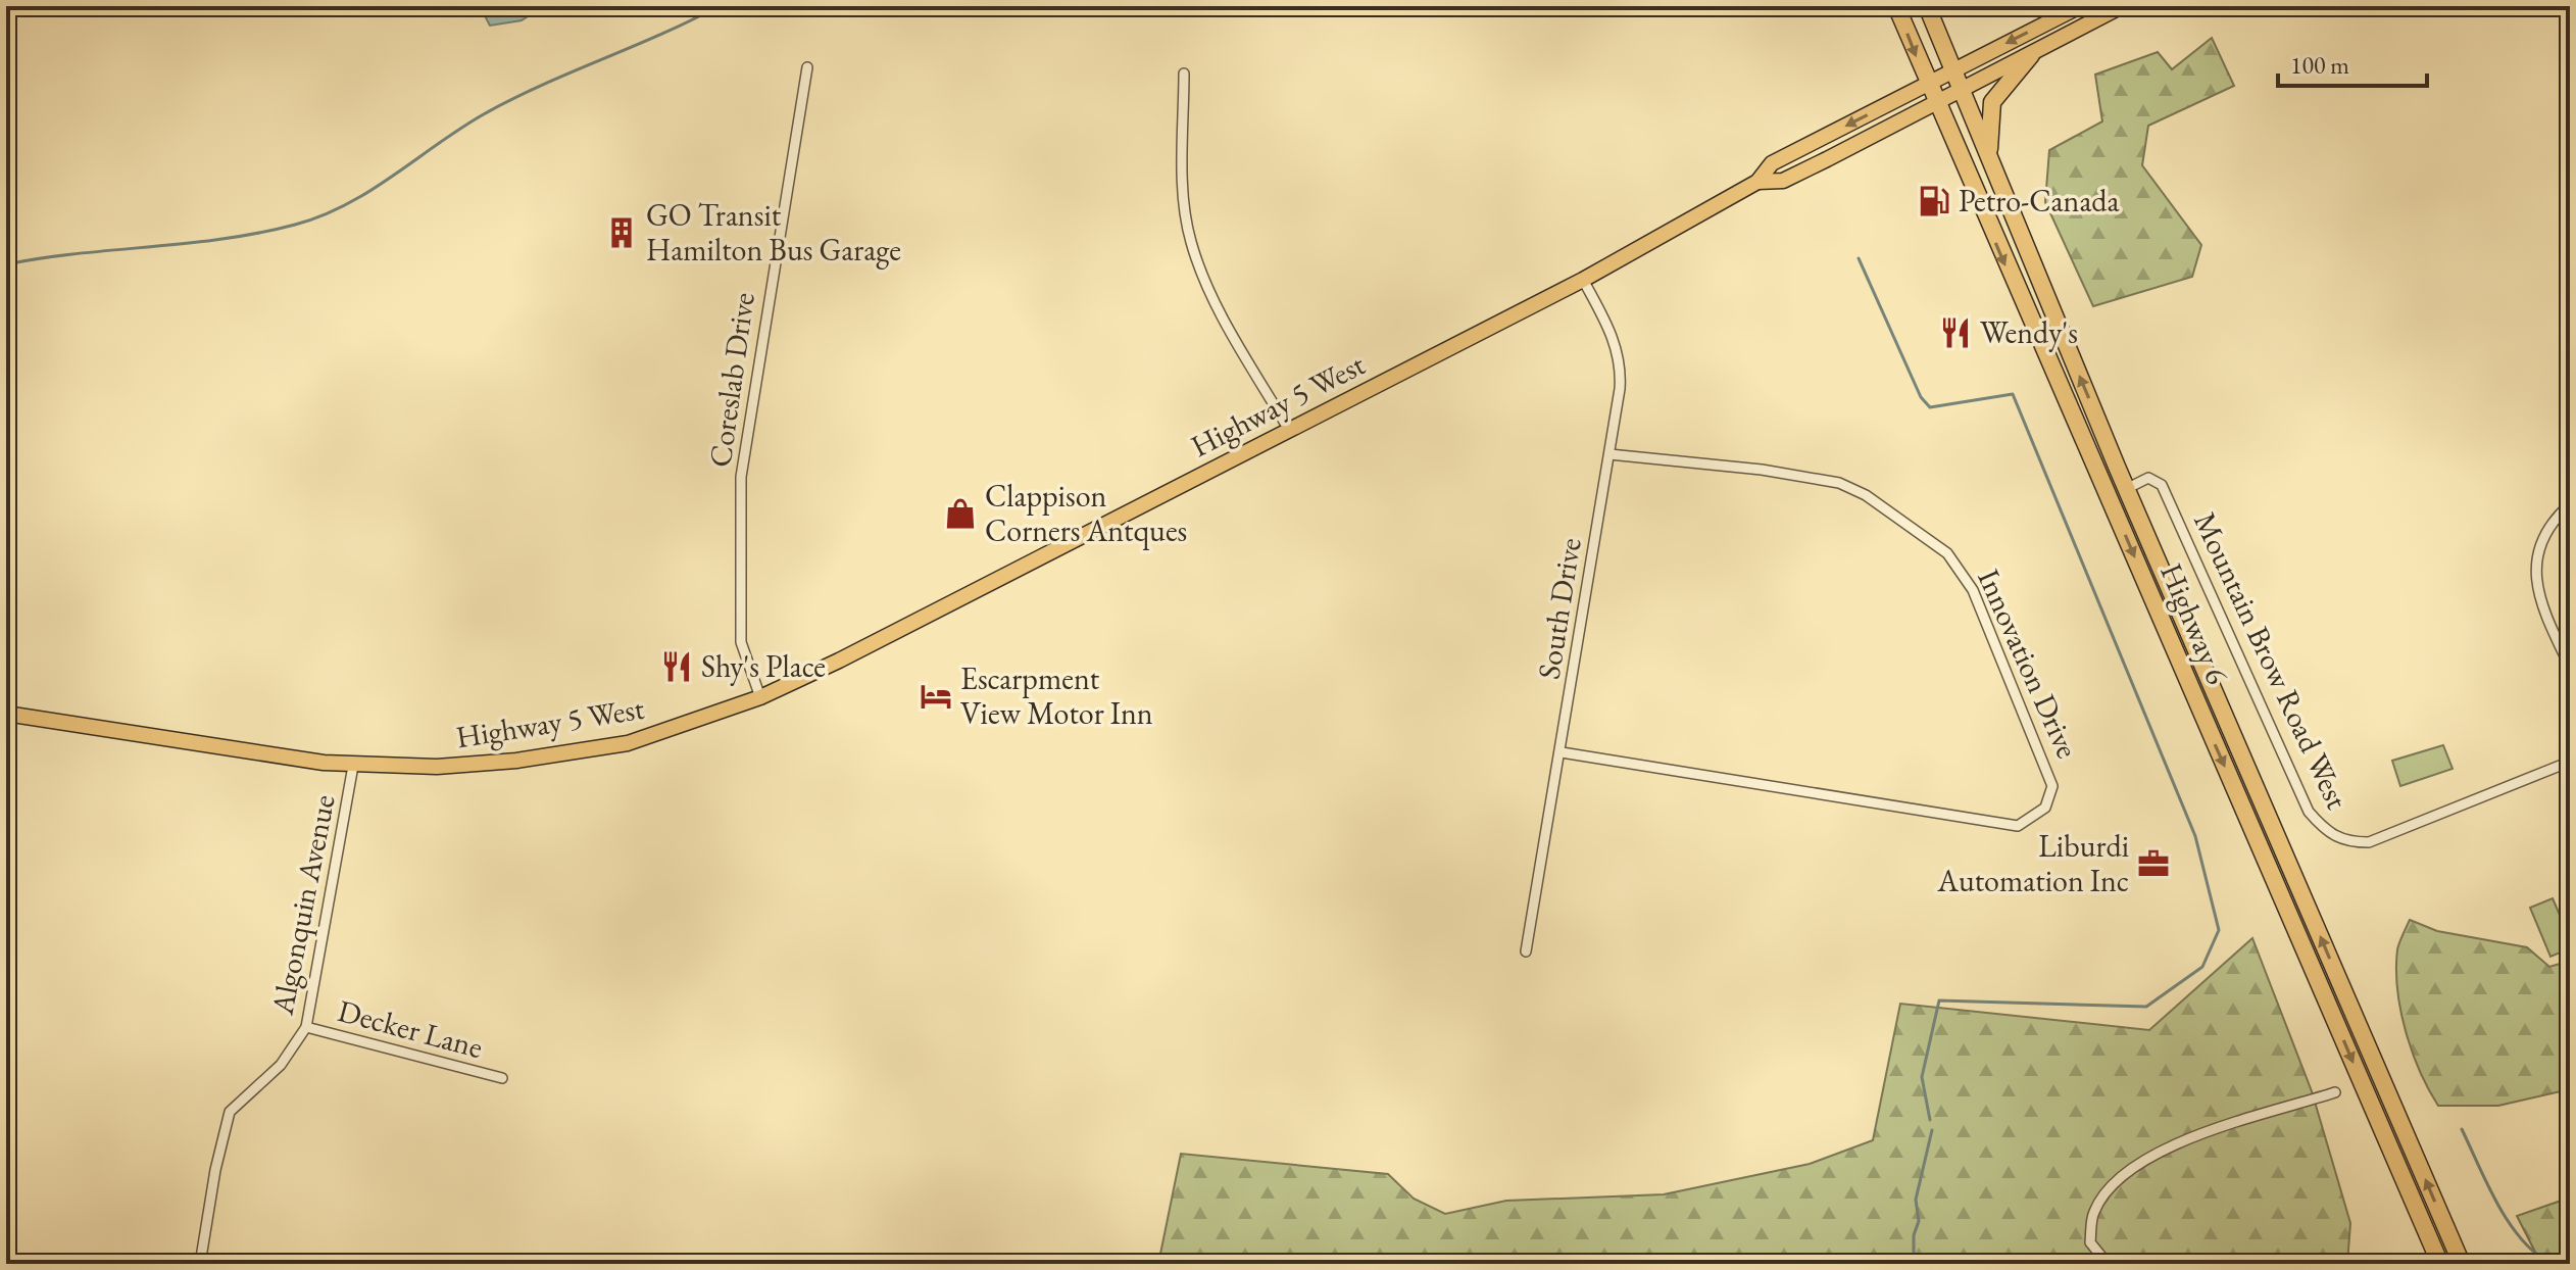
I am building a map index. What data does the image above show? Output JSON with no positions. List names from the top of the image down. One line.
{"streets":{"highway":["Highway 6"],"main road":["Highway 5 West"],"street":["Coreslab Drive","South Drive","Mountain Brow Road West","Innovation Drive","Algonquin Avenue","Decker Lane"]},"crossings":[["Coreslab Drive","Highway 5 West"],["Highway 5 West","South Drive"],["Highway 5 West","Highway 6"],["Highway 5 West","Algonquin Avenue"],["South Drive","Innovation Drive"],["Highway 6","Mountain Brow Road West"],["Algonquin Avenue","Decker Lane"]],"places":{"fuel station":["Petro-Canada"],"building":["GO Transit Hamilton Bus Garage"],"restaurant":["Wendy's","Shy's Place"],"shop":["Clappison Corners Antques"],"hotel":["Escarpment View Motor Inn"],"office":["Liburdi Automation Inc"]},"scale_bar":"100 m"}
